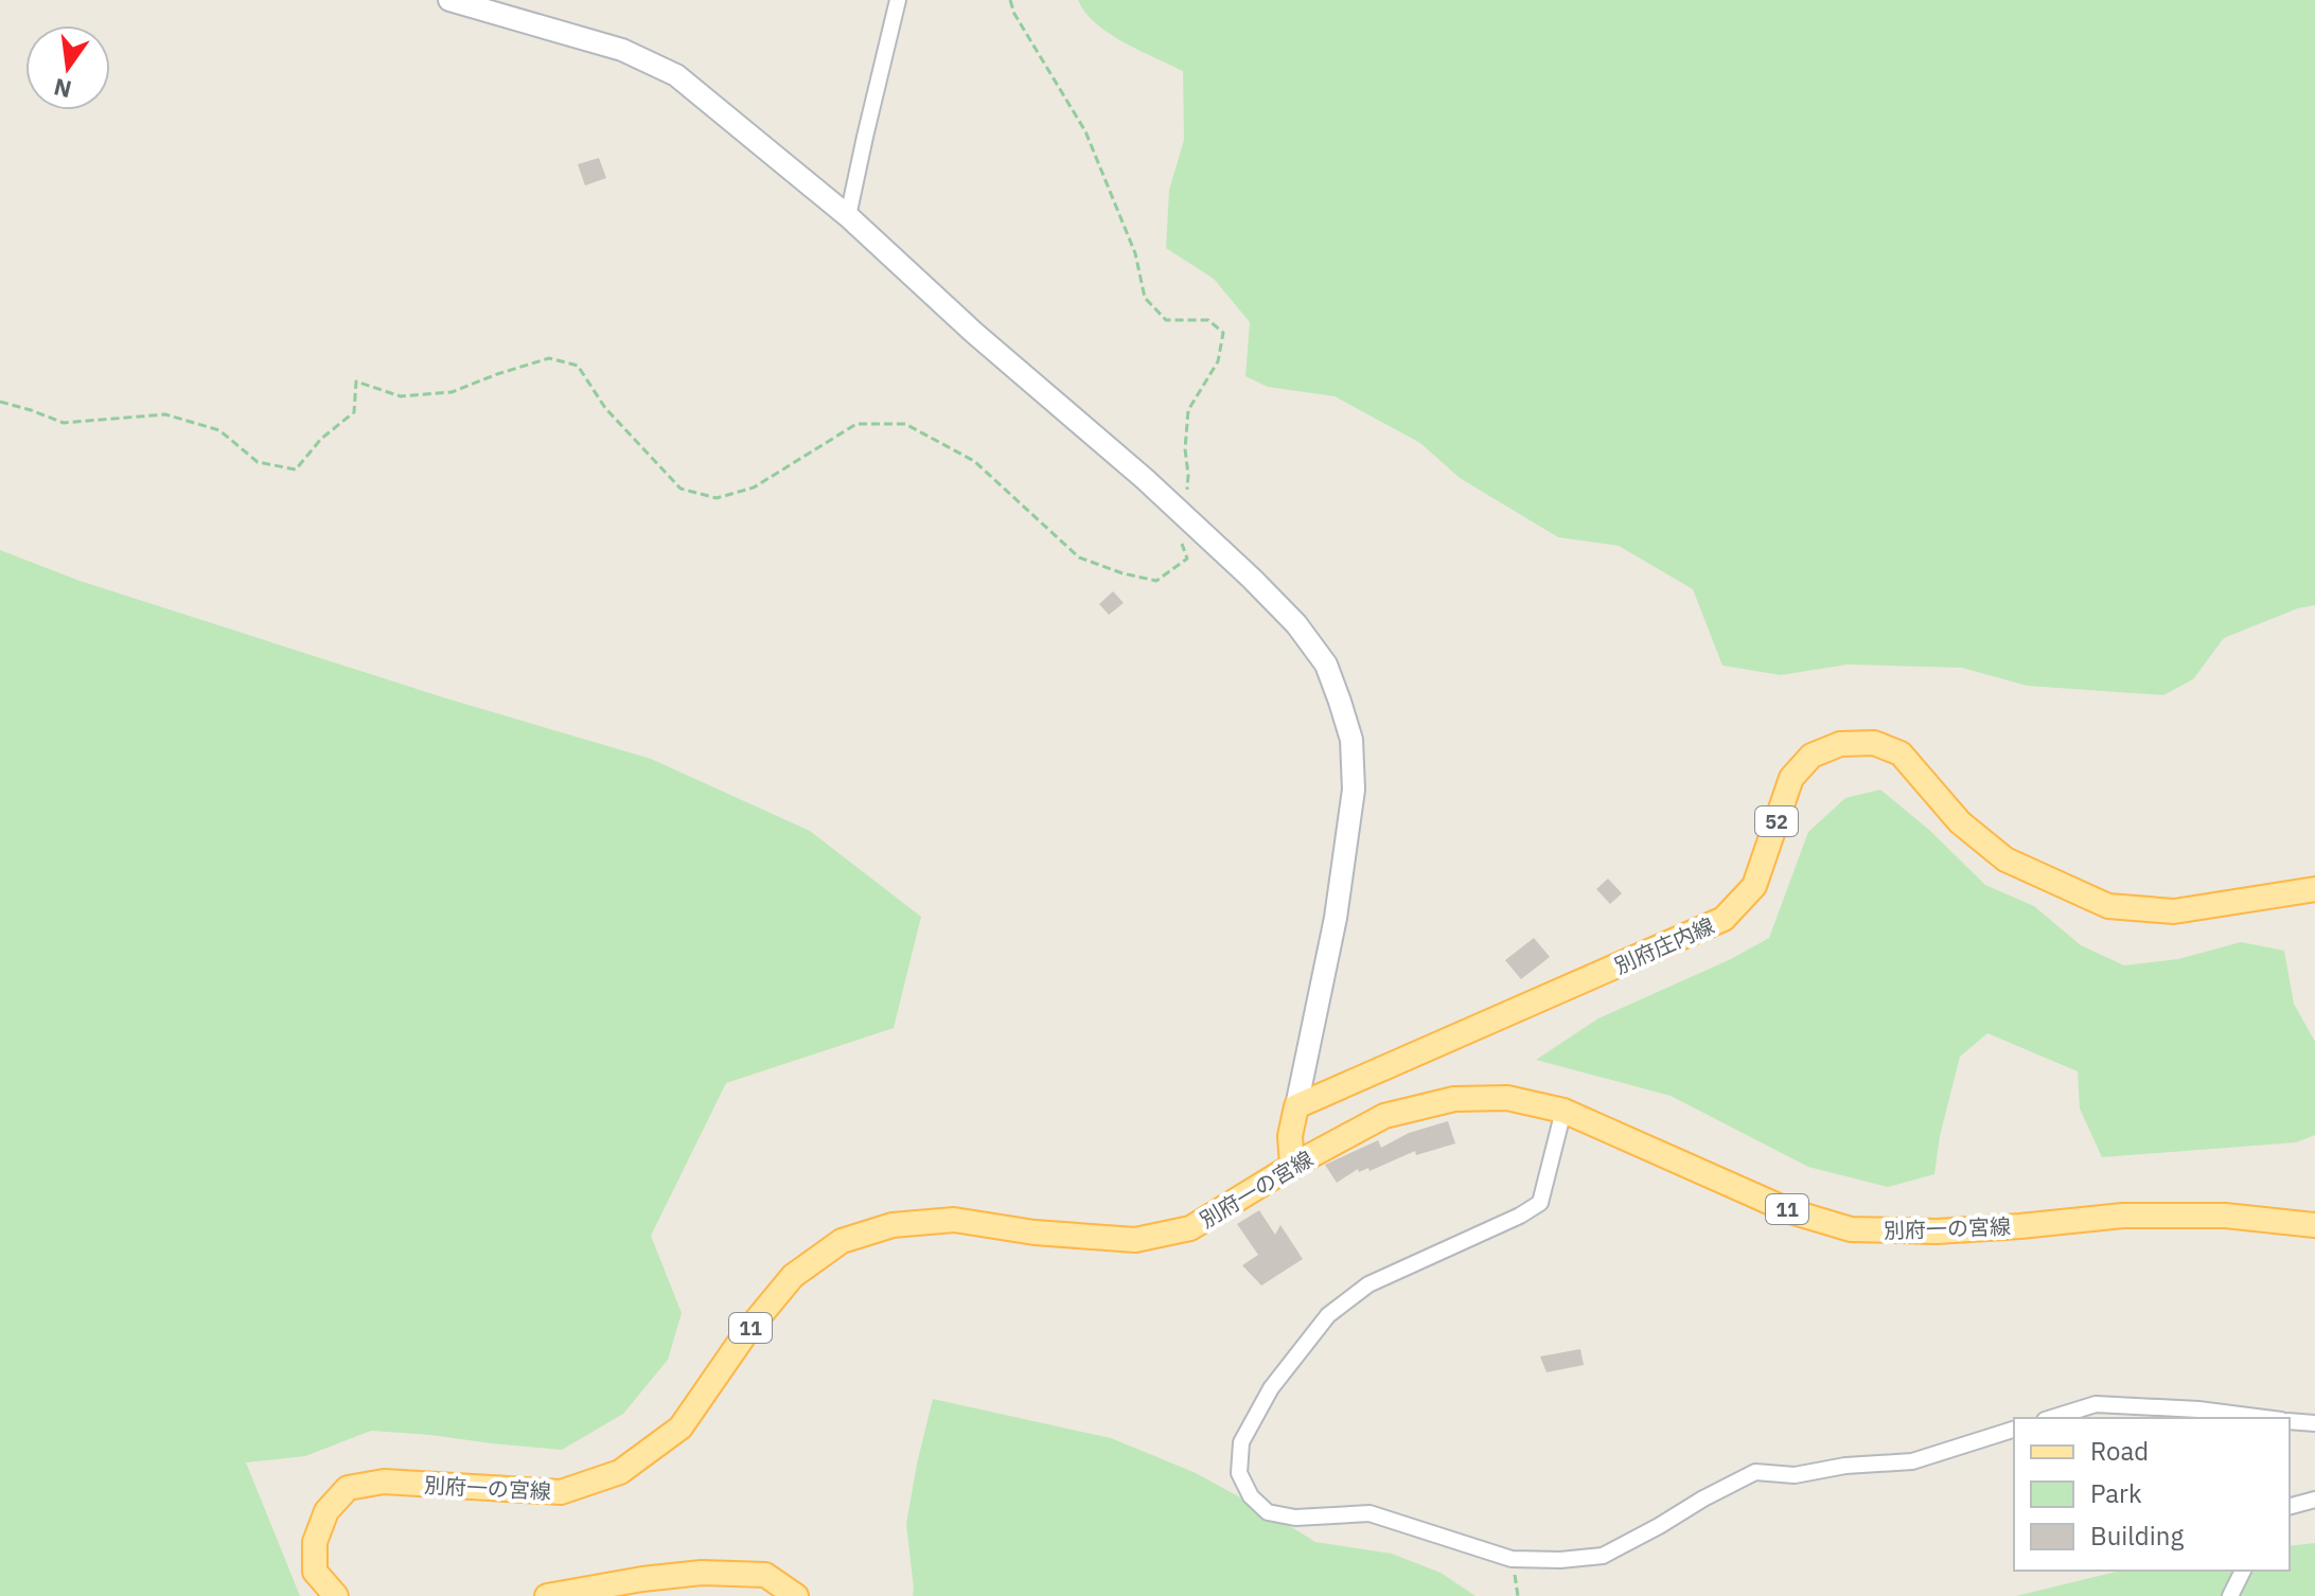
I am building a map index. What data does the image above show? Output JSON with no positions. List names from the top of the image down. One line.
{"streets":{"main road":["52","別府庄内線","別府一の宮線","11"]},"legend":["Road","Park","Building"],"north":"bottom"}
